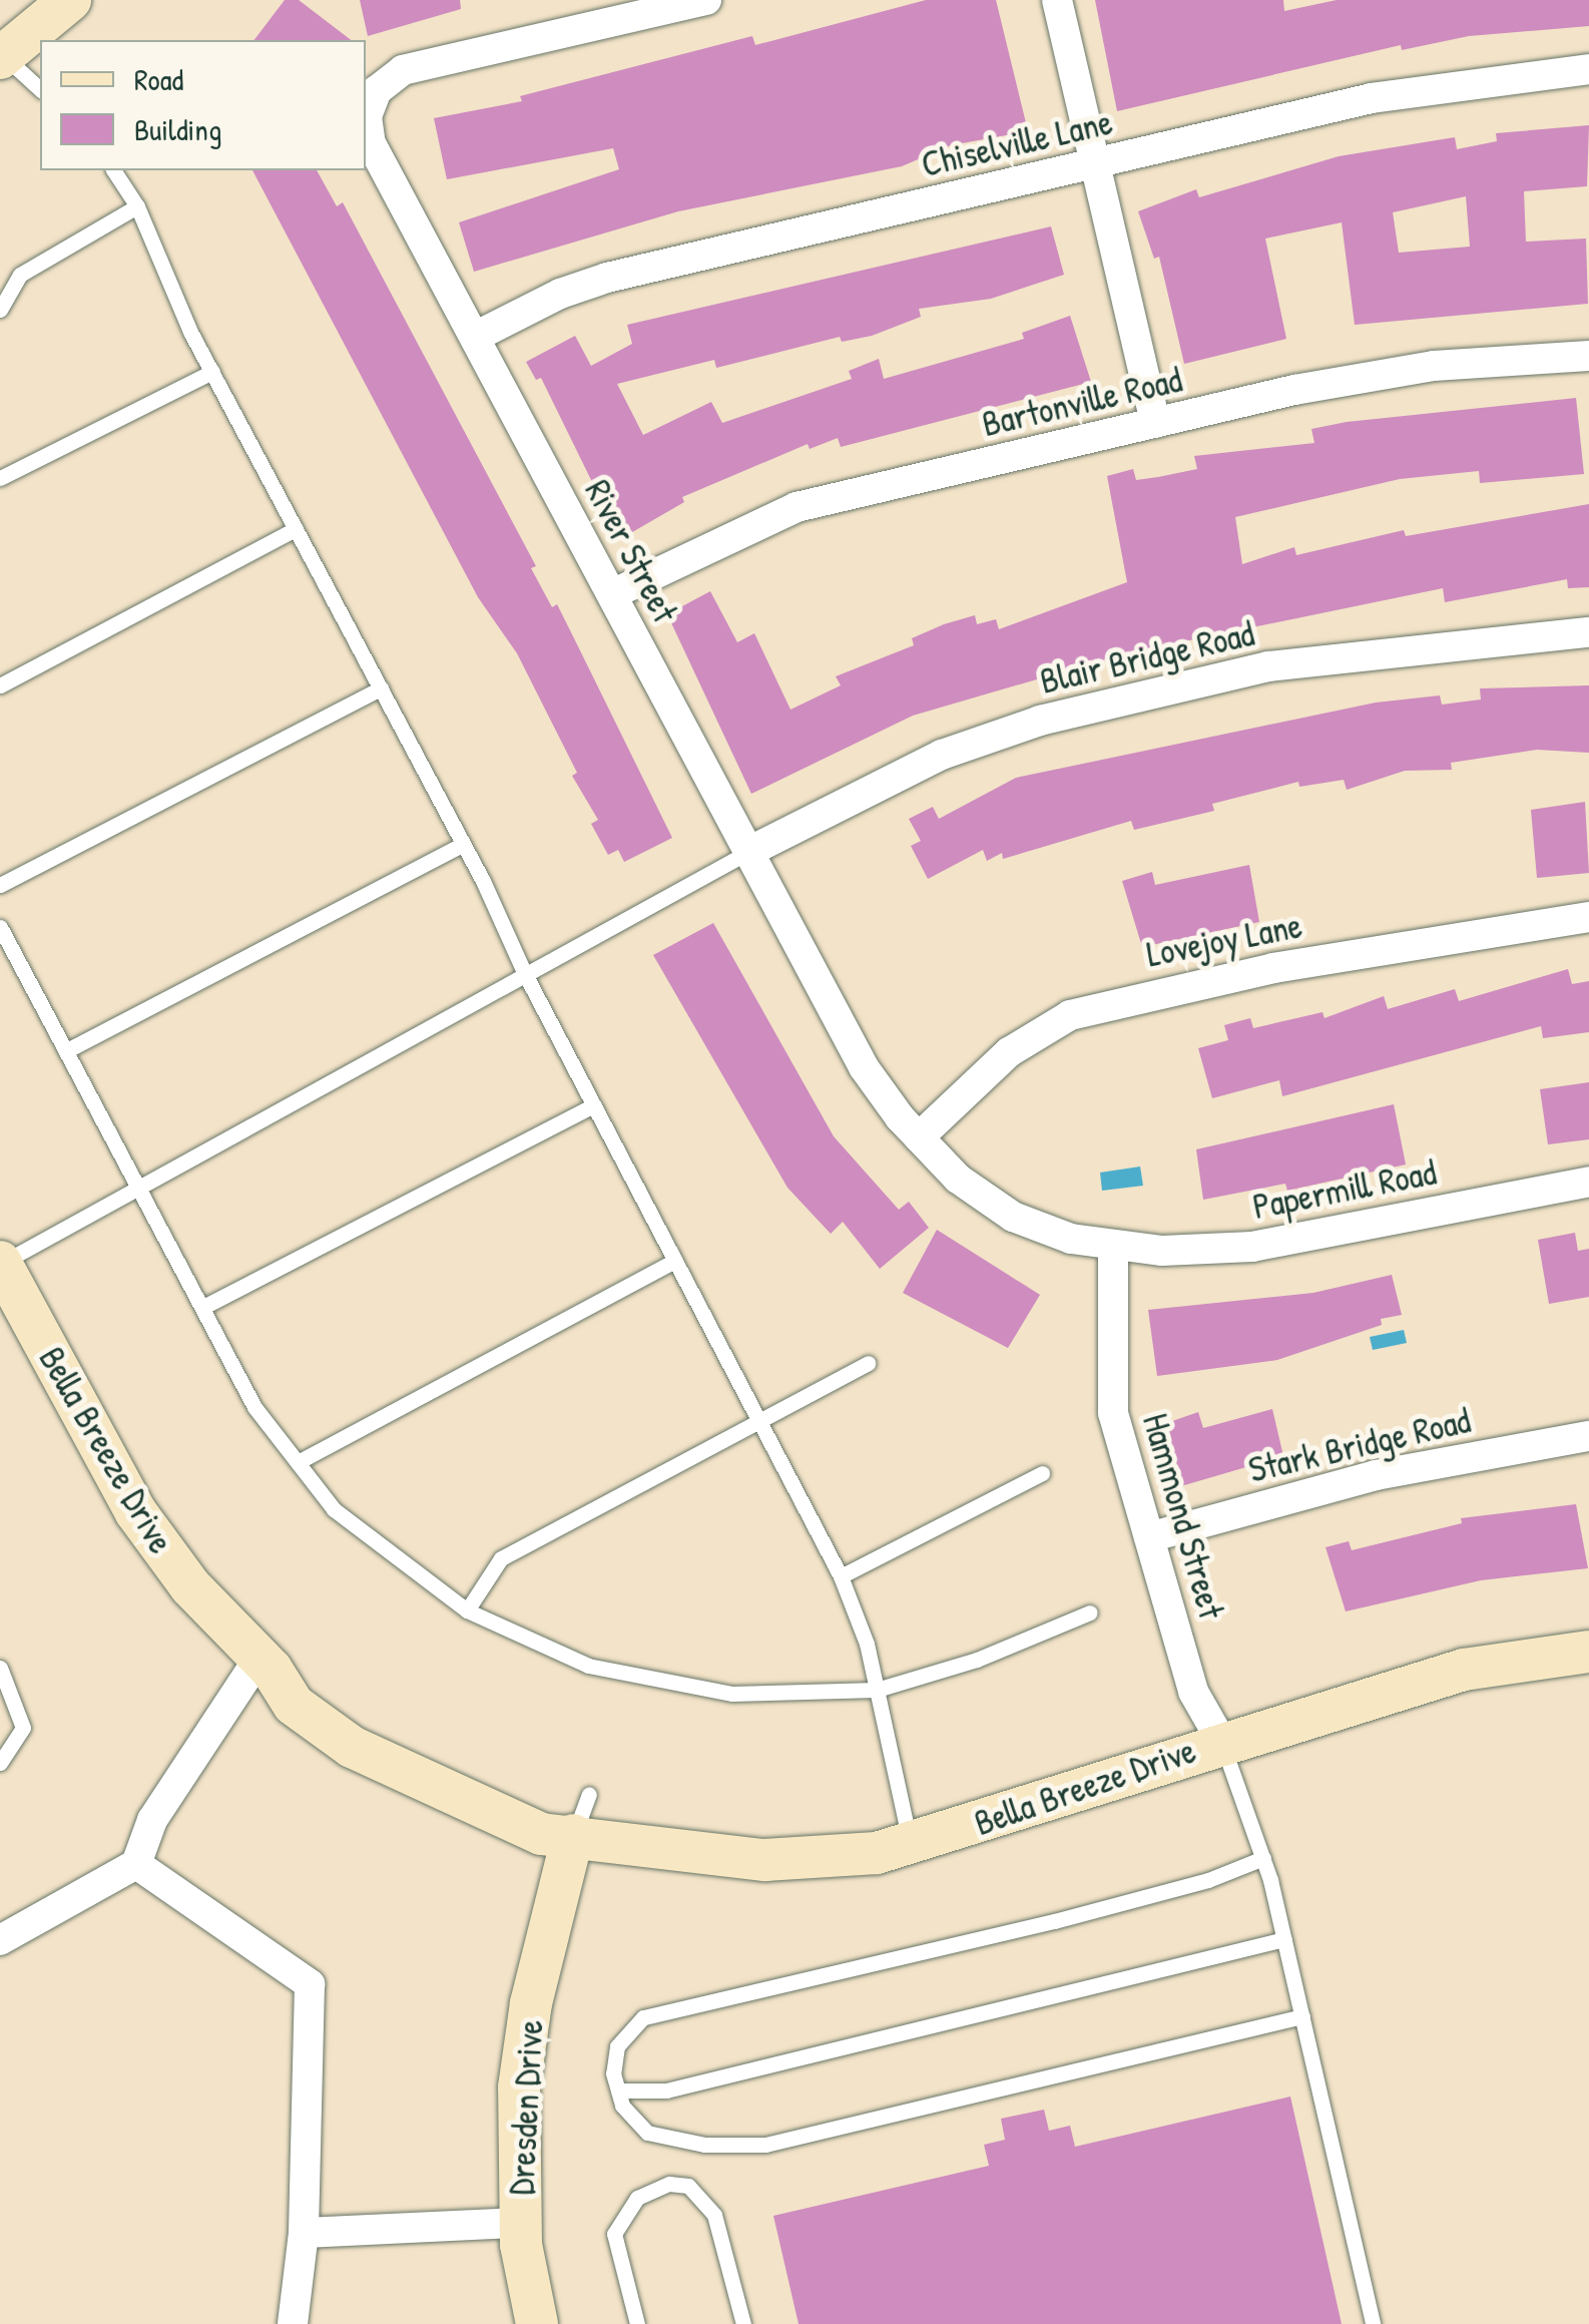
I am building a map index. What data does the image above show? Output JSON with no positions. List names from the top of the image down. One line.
{"streets":{"street":["Chiselville Lane","Bartonville Road","River Street","Blair Bridge Road","Lovejoy Lane","Papermill Road","Stark Bridge Road","Bella Breeze Drive","Hammond Street","Dresden Drive"]},"crossings":[["Chiselville Lane","River Street"],["Bartonville Road","River Street"],["River Street","Blair Bridge Road"],["River Street","Lovejoy Lane"],["River Street","Papermill Road"],["River Street","Hammond Street"],["Papermill Road","Hammond Street"],["Stark Bridge Road","Hammond Street"],["Bella Breeze Drive","Hammond Street"],["Bella Breeze Drive","Dresden Drive"]],"legend":["Road","Building"]}
